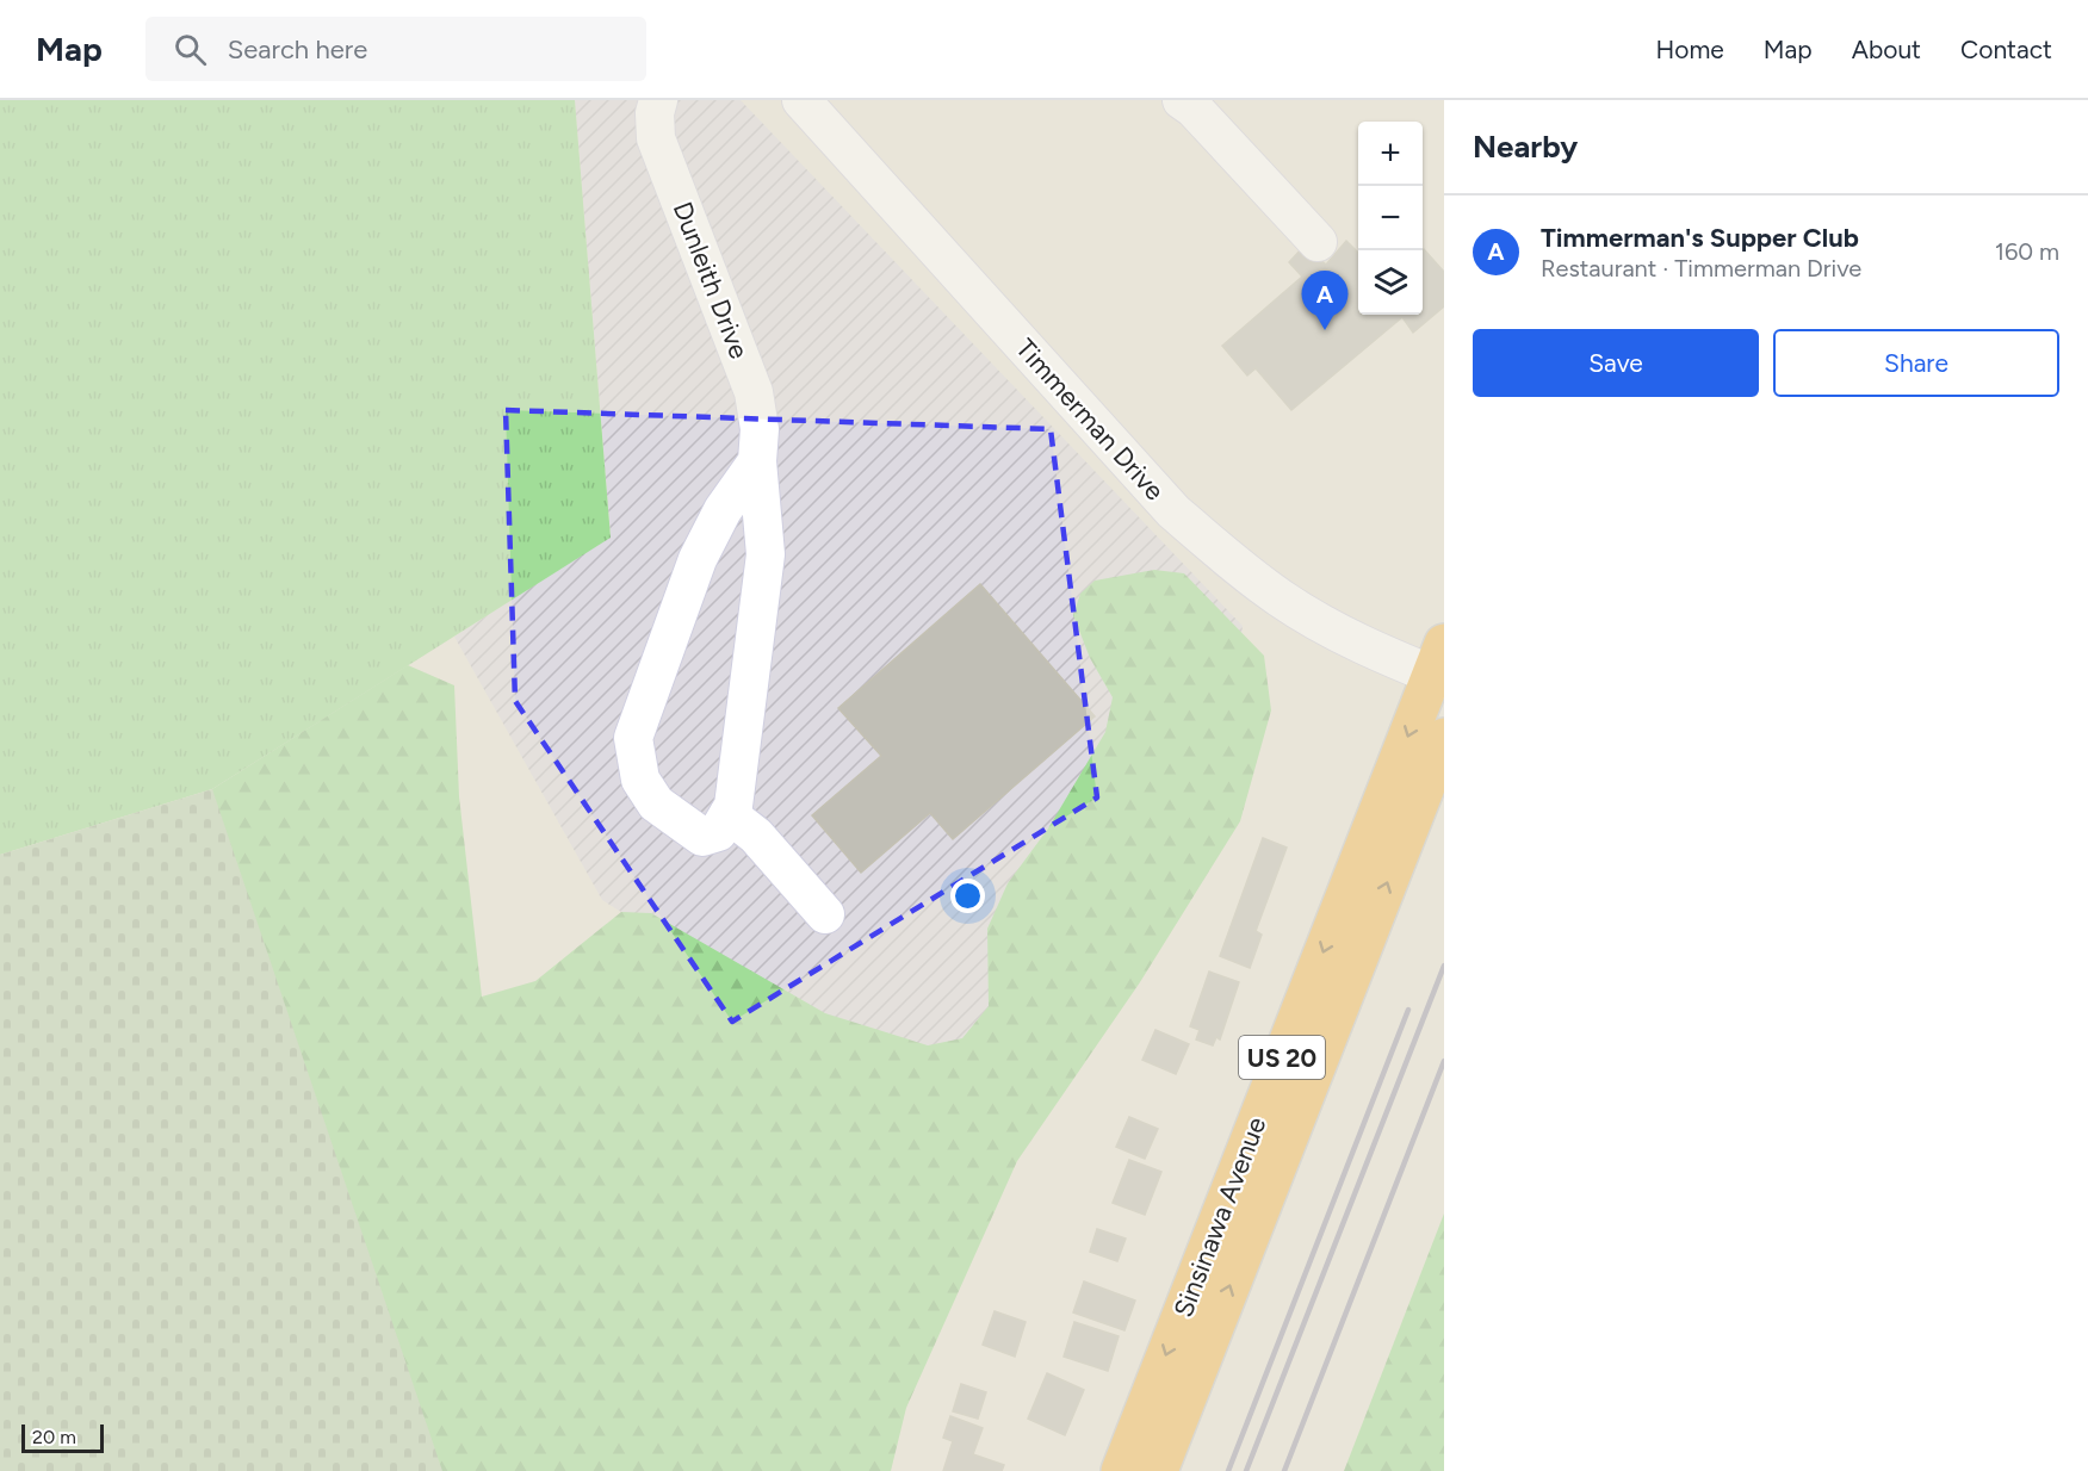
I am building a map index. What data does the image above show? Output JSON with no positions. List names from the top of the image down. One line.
{"streets":{"highway":["US 20","Sinsinawa Avenue"],"street":["Dunleith Drive","Timmerman Drive"]},"crossings":[["Timmerman Drive","Sinsinawa Avenue"]],"scale_bar":"20 m","page":{"header":"Map","search":"Search here","nav":["Home","Map","About","Contact"],"heading":"Nearby","map_buttons":["+","−"],"list":[{"mark":"A","name":"Timmerman's Supper Club","note":"Restaurant · Timmerman Drive","value":"160 m"}],"pins":"A","buttons":["Save","Share"],"scale":"20 m"}}
